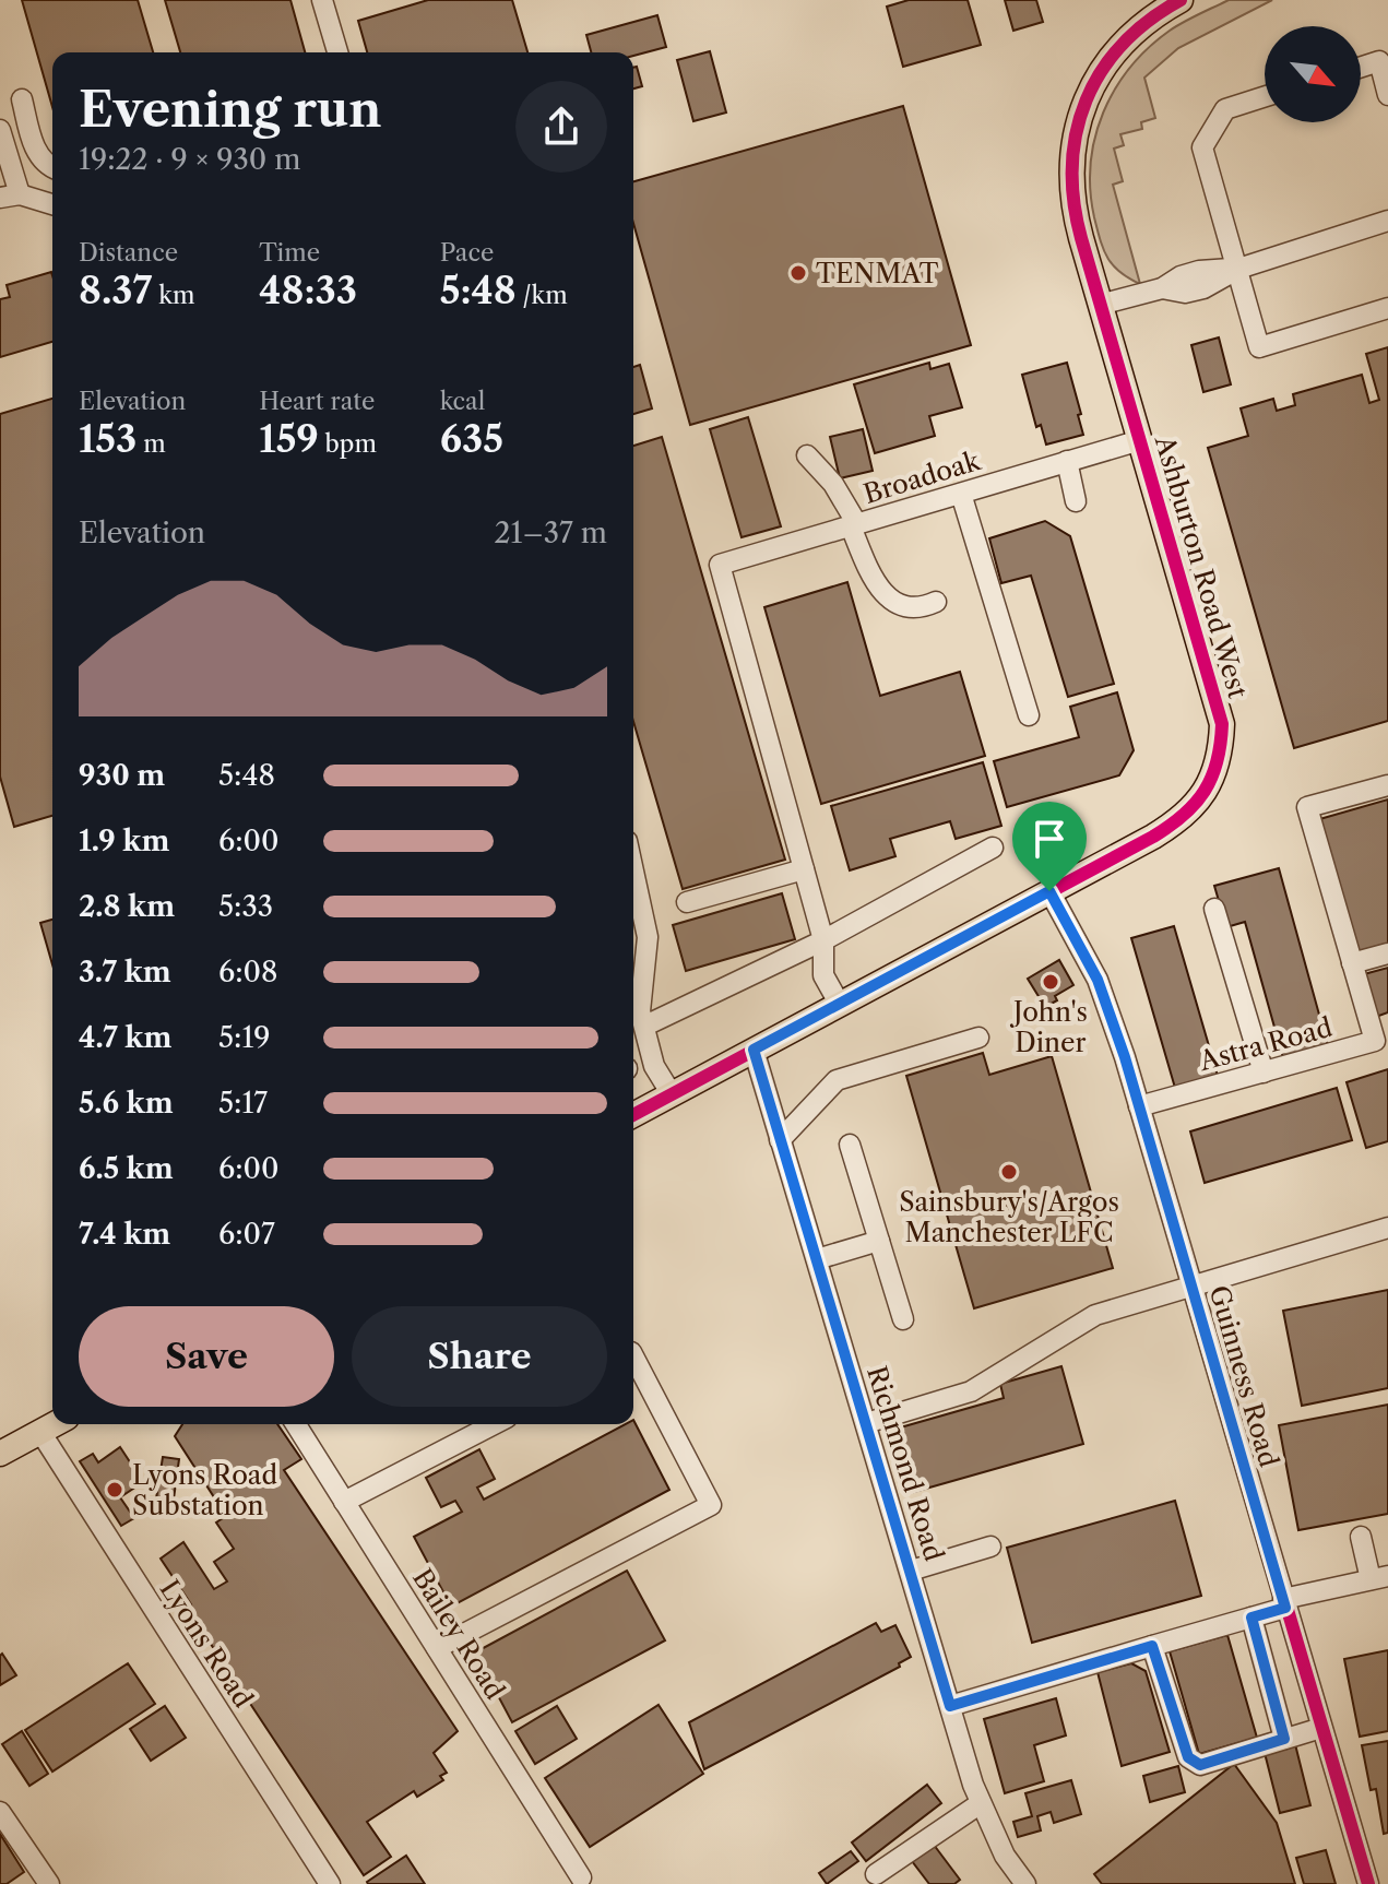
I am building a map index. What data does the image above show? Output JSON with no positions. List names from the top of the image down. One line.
{"streets":{"main road":["Ashburton Road West"],"street":["Broadoak","Astra Road","Guinness Road","Richmond Road","Bailey Road","Lyons Road"]},"crossings":[["Broadoak","Ashburton Road West"],["Ashburton Road West","Guinness Road"],["Ashburton Road West","Richmond Road"],["Astra Road","Guinness Road"]],"places":["TENMAT","John's Diner","Sainsbury's/Argos Manchester LFC","Lyons Road Substation"],"north":"bottom right","page":{"heading":["Evening run","19:22 · 9 × 930 m"],"stats":[["Distance","8.37 km"],["Time","48:33"],["Pace","5:48 /km"],["Elevation","153 m"],["Heart rate","159 bpm"],["kcal","635"]],"chart":["Elevation","21–37 m"],"list":[{"name":"930 m","note":"5:48"},{"name":"1.9 km","note":"6:00"},{"name":"2.8 km","note":"5:33"},{"name":"3.7 km","note":"6:08"},{"name":"4.7 km","note":"5:19"},{"name":"5.6 km","note":"5:17"},{"name":"6.5 km","note":"6:00"},{"name":"7.4 km","note":"6:07"}],"buttons":["Save","Share"]}}
